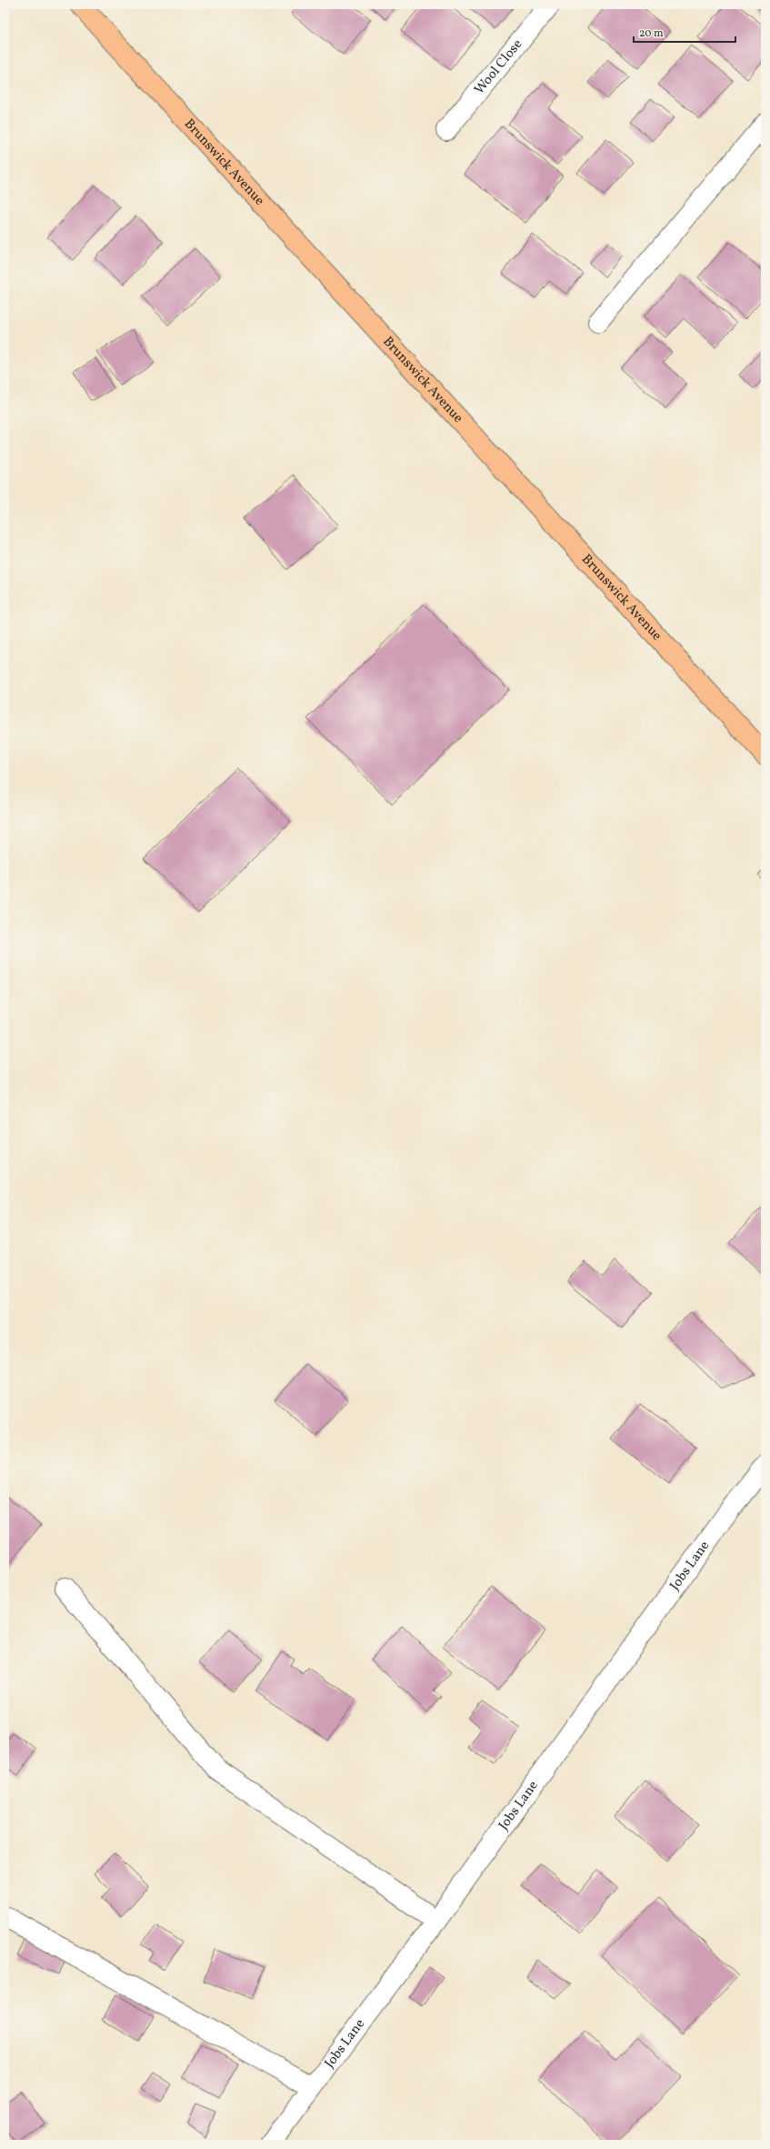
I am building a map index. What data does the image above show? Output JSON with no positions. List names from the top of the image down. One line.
{"streets":{"main road":["Brunswick Avenue"],"street":["Wool Close","Jobs Lane"]},"scale_bar":"20 m"}
